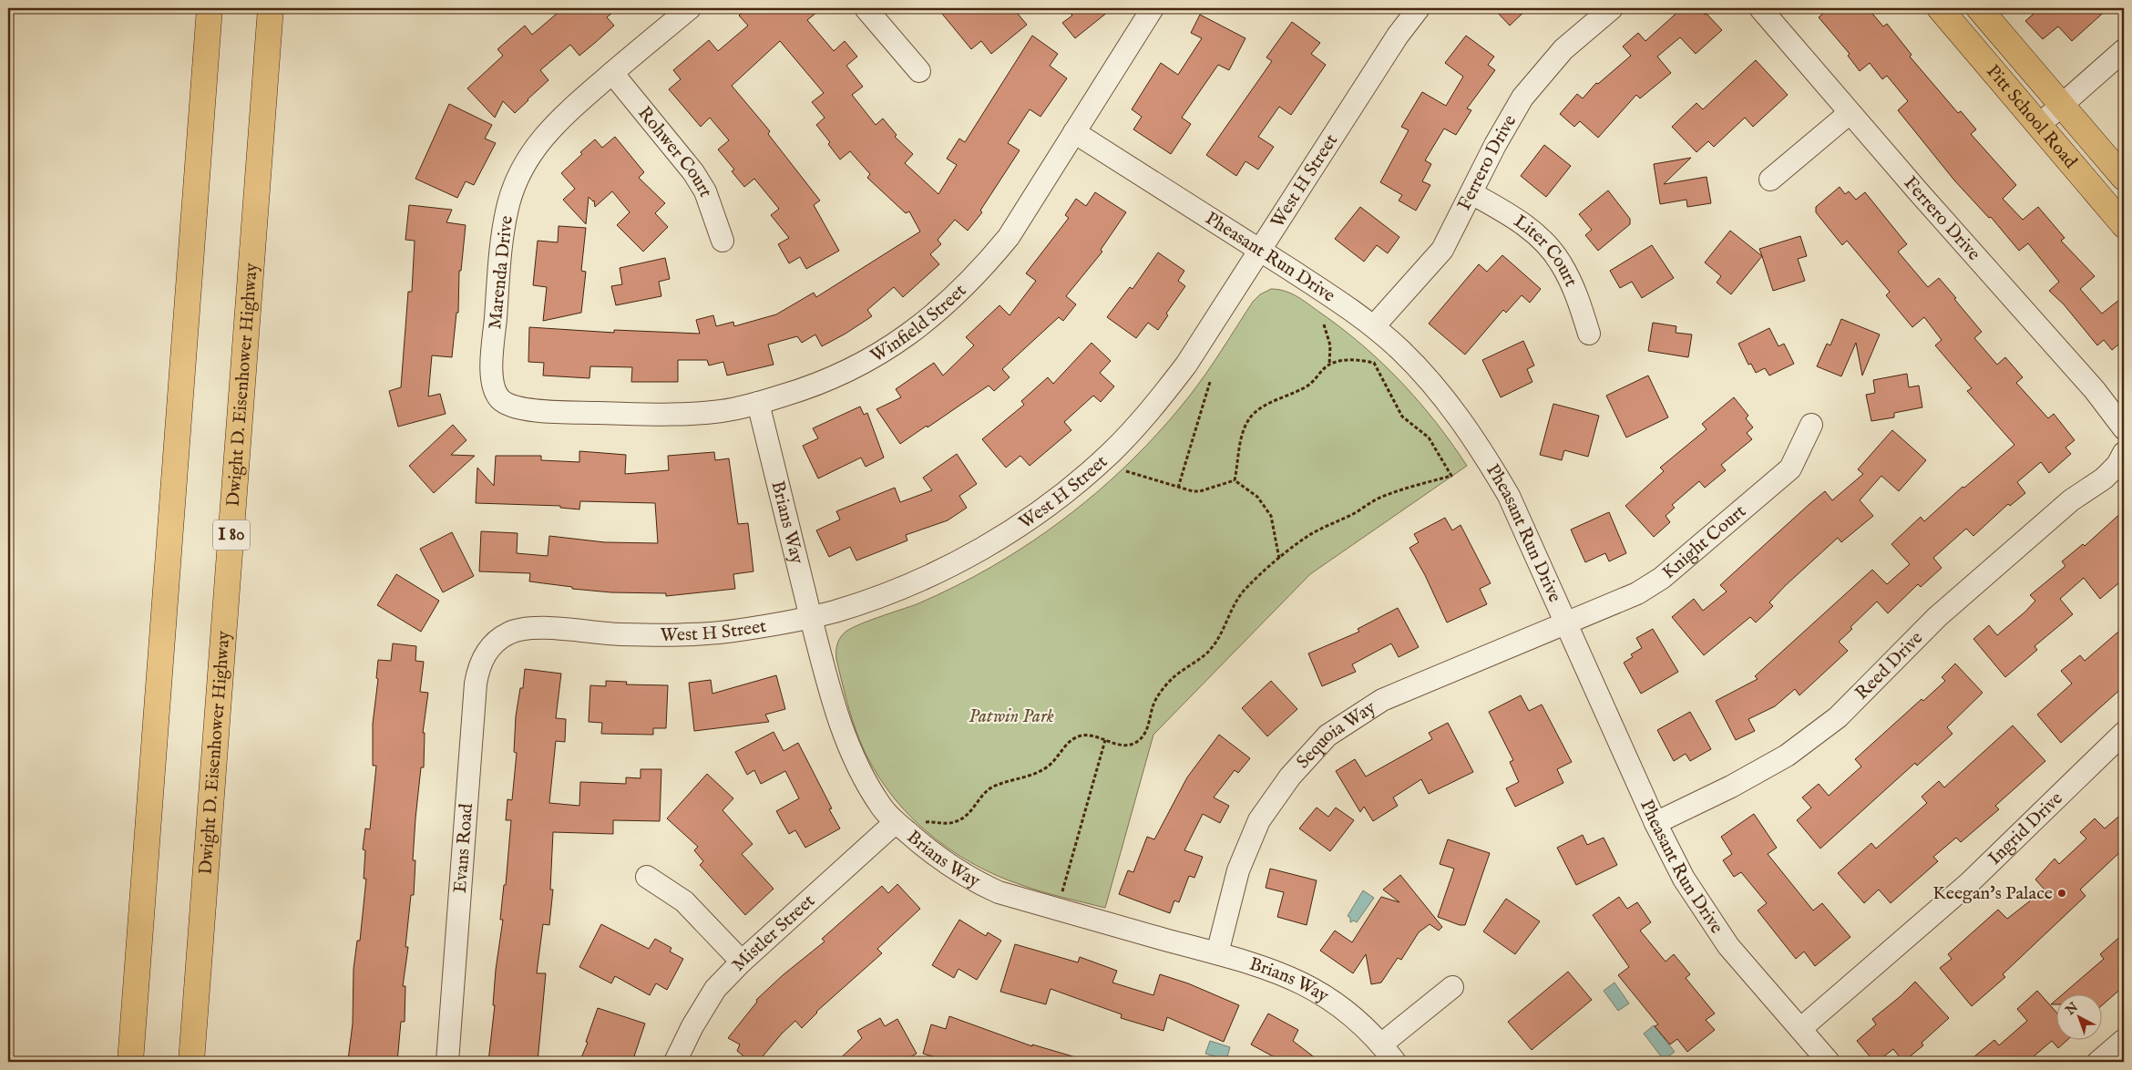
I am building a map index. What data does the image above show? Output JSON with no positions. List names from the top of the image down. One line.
{"streets":{"main road":["Pitt School Road","Dwight D. Eisenhower Highway","I 80"],"street":["Rohwer Court","Ferrero Drive","West H Street","Liter Court","Pheasant Run Drive","Marenda Drive","Winfield Street","Brians Way","Knight Court","Reed Drive","Sequoia Way","Ingrid Drive","Evans Road","Mistler Street"]},"crossings":[["Rohwer Court","Marenda Drive"],["Ferrero Drive","Liter Court"],["Ferrero Drive","Pheasant Run Drive"],["West H Street","Pheasant Run Drive"],["West H Street","Brians Way"],["West H Street","Evans Road"],["Pheasant Run Drive","Winfield Street"],["Pheasant Run Drive","Knight Court"],["Pheasant Run Drive","Reed Drive"],["Pheasant Run Drive","Sequoia Way"],["Pheasant Run Drive","Ingrid Drive"],["Marenda Drive","Winfield Street"],["Winfield Street","Brians Way"],["Brians Way","Sequoia Way"],["Brians Way","Mistler Street"],["Knight Court","Sequoia Way"]],"parks":["Patwin Park"],"places":["Keegan's Palace"],"north":"top left"}
